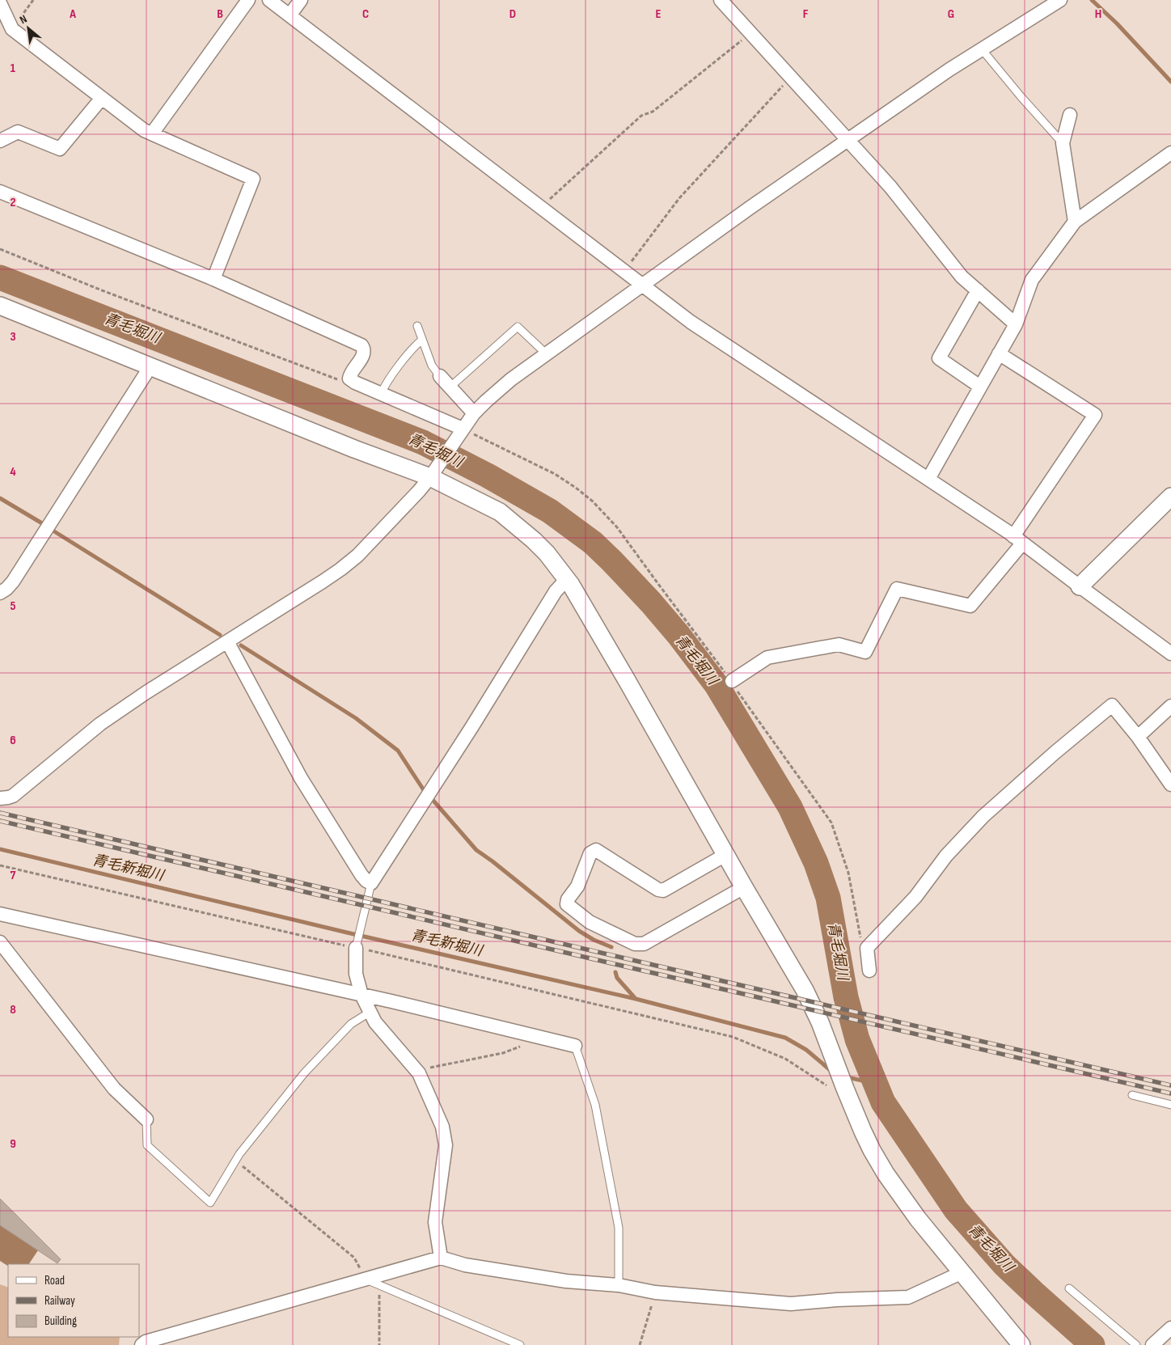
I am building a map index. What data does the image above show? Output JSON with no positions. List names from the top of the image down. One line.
{"water":["青毛堀川","青毛新堀川"],"legend":["Road","Railway","Building"],"north":"top left","grid":{"columns":["A","B","C","D","E","F","G","H"],"rows":["1","2","3","4","5","6","7","8","9"]}}
